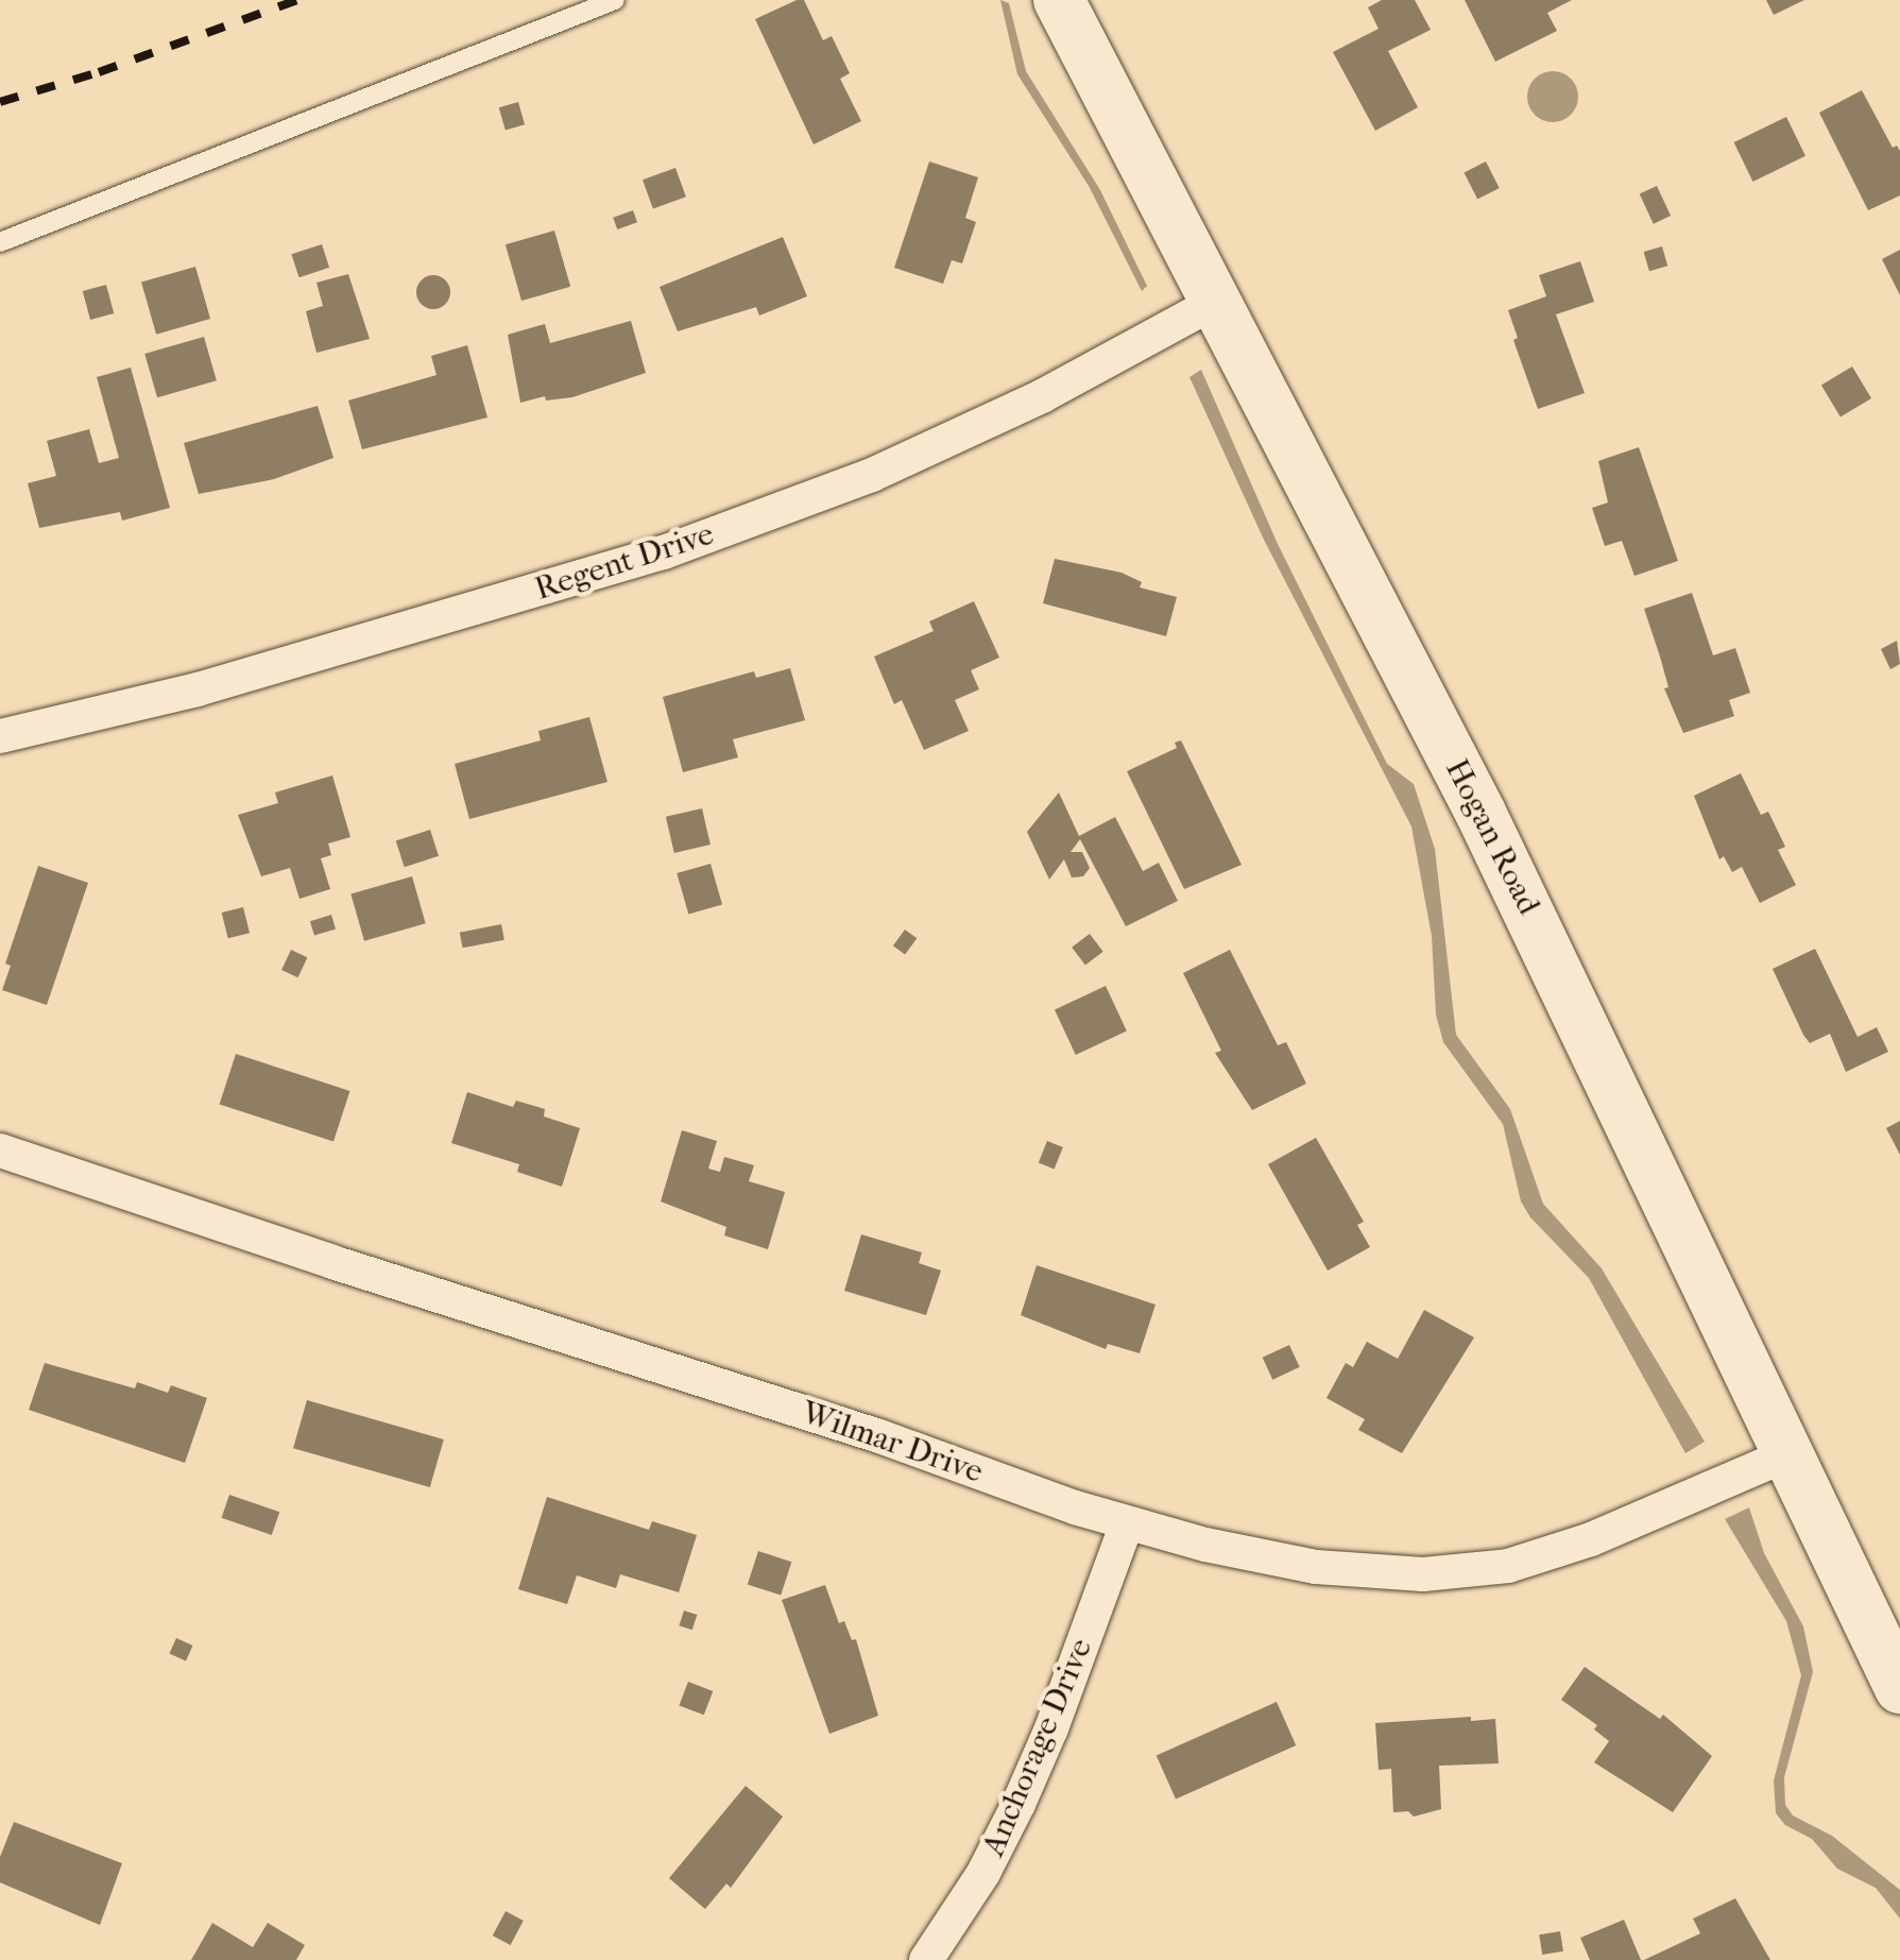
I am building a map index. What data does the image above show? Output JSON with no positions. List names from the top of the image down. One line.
{"streets":{"street":["Regent Drive","Hogan Road","Wilmar Drive","Anchorage Drive"]},"crossings":[["Regent Drive","Hogan Road"],["Hogan Road","Wilmar Drive"],["Wilmar Drive","Anchorage Drive"]]}
